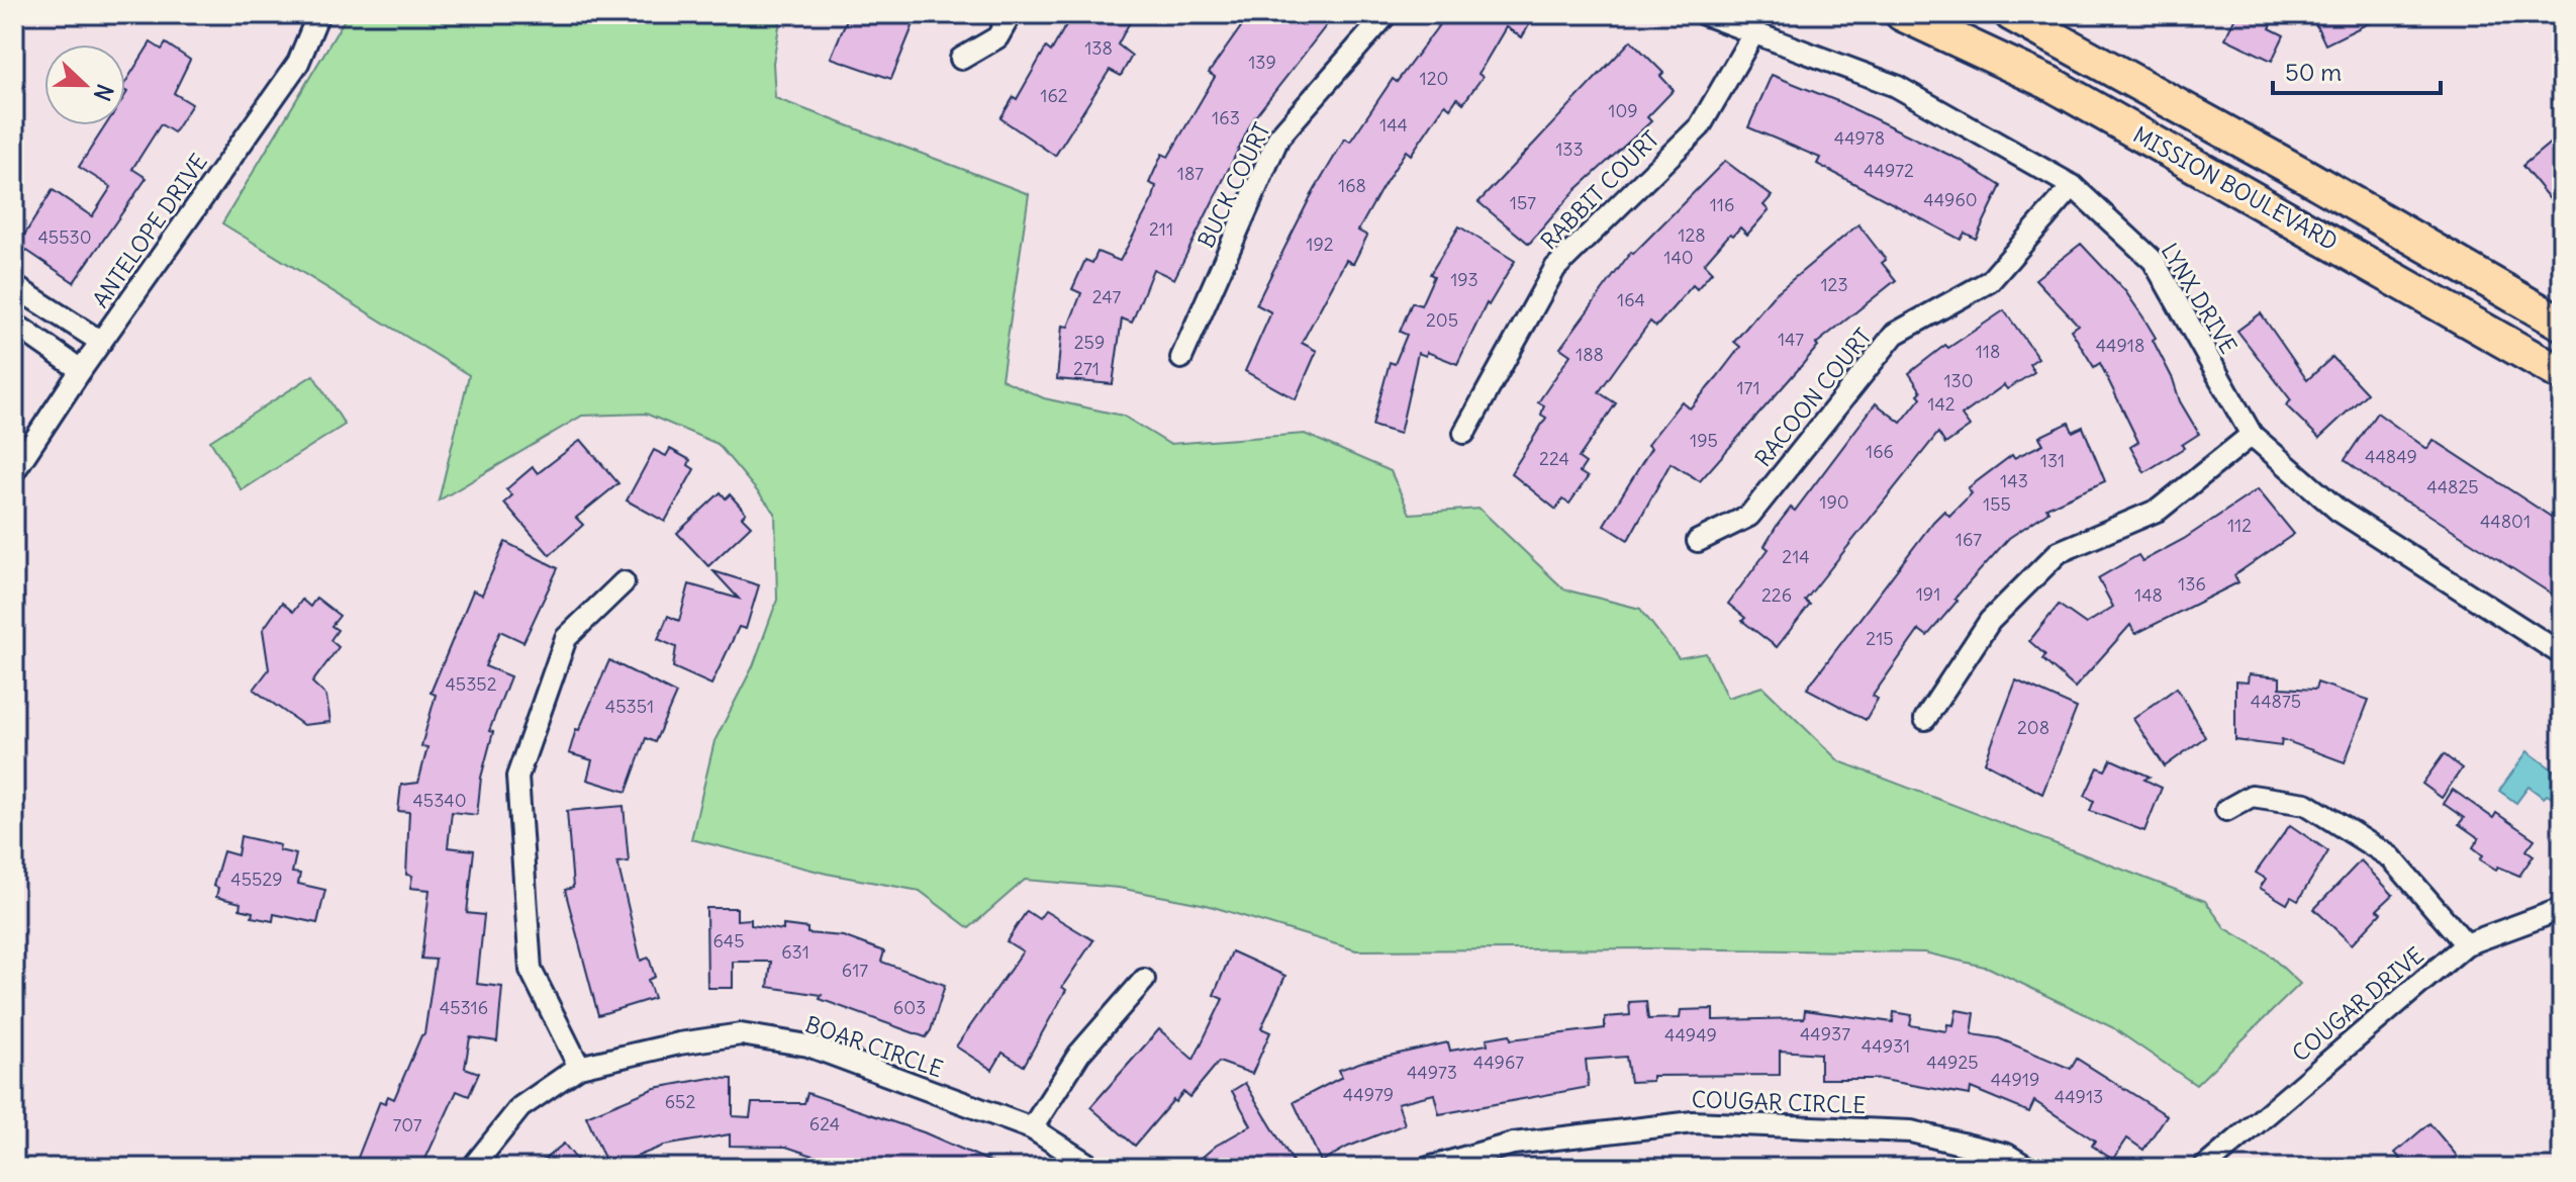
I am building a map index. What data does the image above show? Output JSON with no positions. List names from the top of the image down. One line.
{"streets":{"main road":["MISSION BOULEVARD"],"street":["BUCK COURT","RABBIT COURT","ANTELOPE DRIVE","LYNX DRIVE","RACOON COURT","COUGAR DRIVE","BOAR CIRCLE","COUGAR CIRCLE"]},"crossings":[["RABBIT COURT","LYNX DRIVE"],["LYNX DRIVE","RACOON COURT"]],"house_numbers":["138","139","120","162","109","163","144","44978","133","44972","187","168","44960","157","116","211","128","45530","192","140","193","123","247","164","205","147","259","44918","118","188","271","130","171","142","195","166","44849","224","131","143","44825","190","155","44801","112","167","214","136","191","226","148","215","45352","44875","45351","208","45340","45529","645","631","617","45316","603","44937","44949","44931","44967","44925","44973","44919","44979","44913","652","624","707"],"scale_bar":"50 m","north":"right"}
